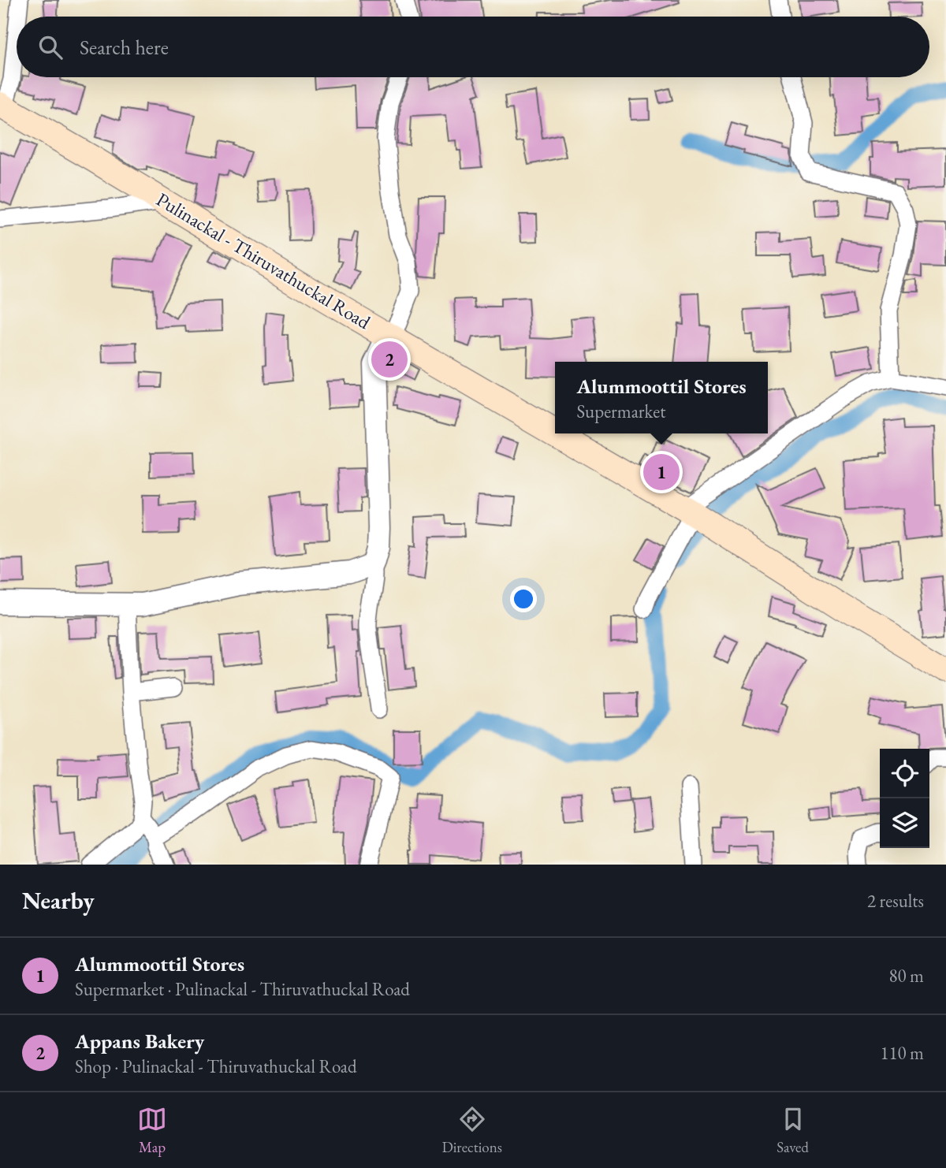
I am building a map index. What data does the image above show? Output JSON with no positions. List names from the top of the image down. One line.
{"streets":{"main road":["Pulinackal - Thiruvathuckal Road"]},"page":{"search":"Search here","pins":["2","1"],"popup":["Alummoottil Stores","Supermarket"],"heading":["Nearby","2 results"],"list":[{"mark":"1","name":"Alummoottil Stores","note":"Supermarket · Pulinackal - Thiruvathuckal Road","value":"80 m"},{"mark":"2","name":"Appans Bakery","note":"Shop · Pulinackal - Thiruvathuckal Road","value":"110 m"}],"nav":["Map","Directions","Saved"]}}
